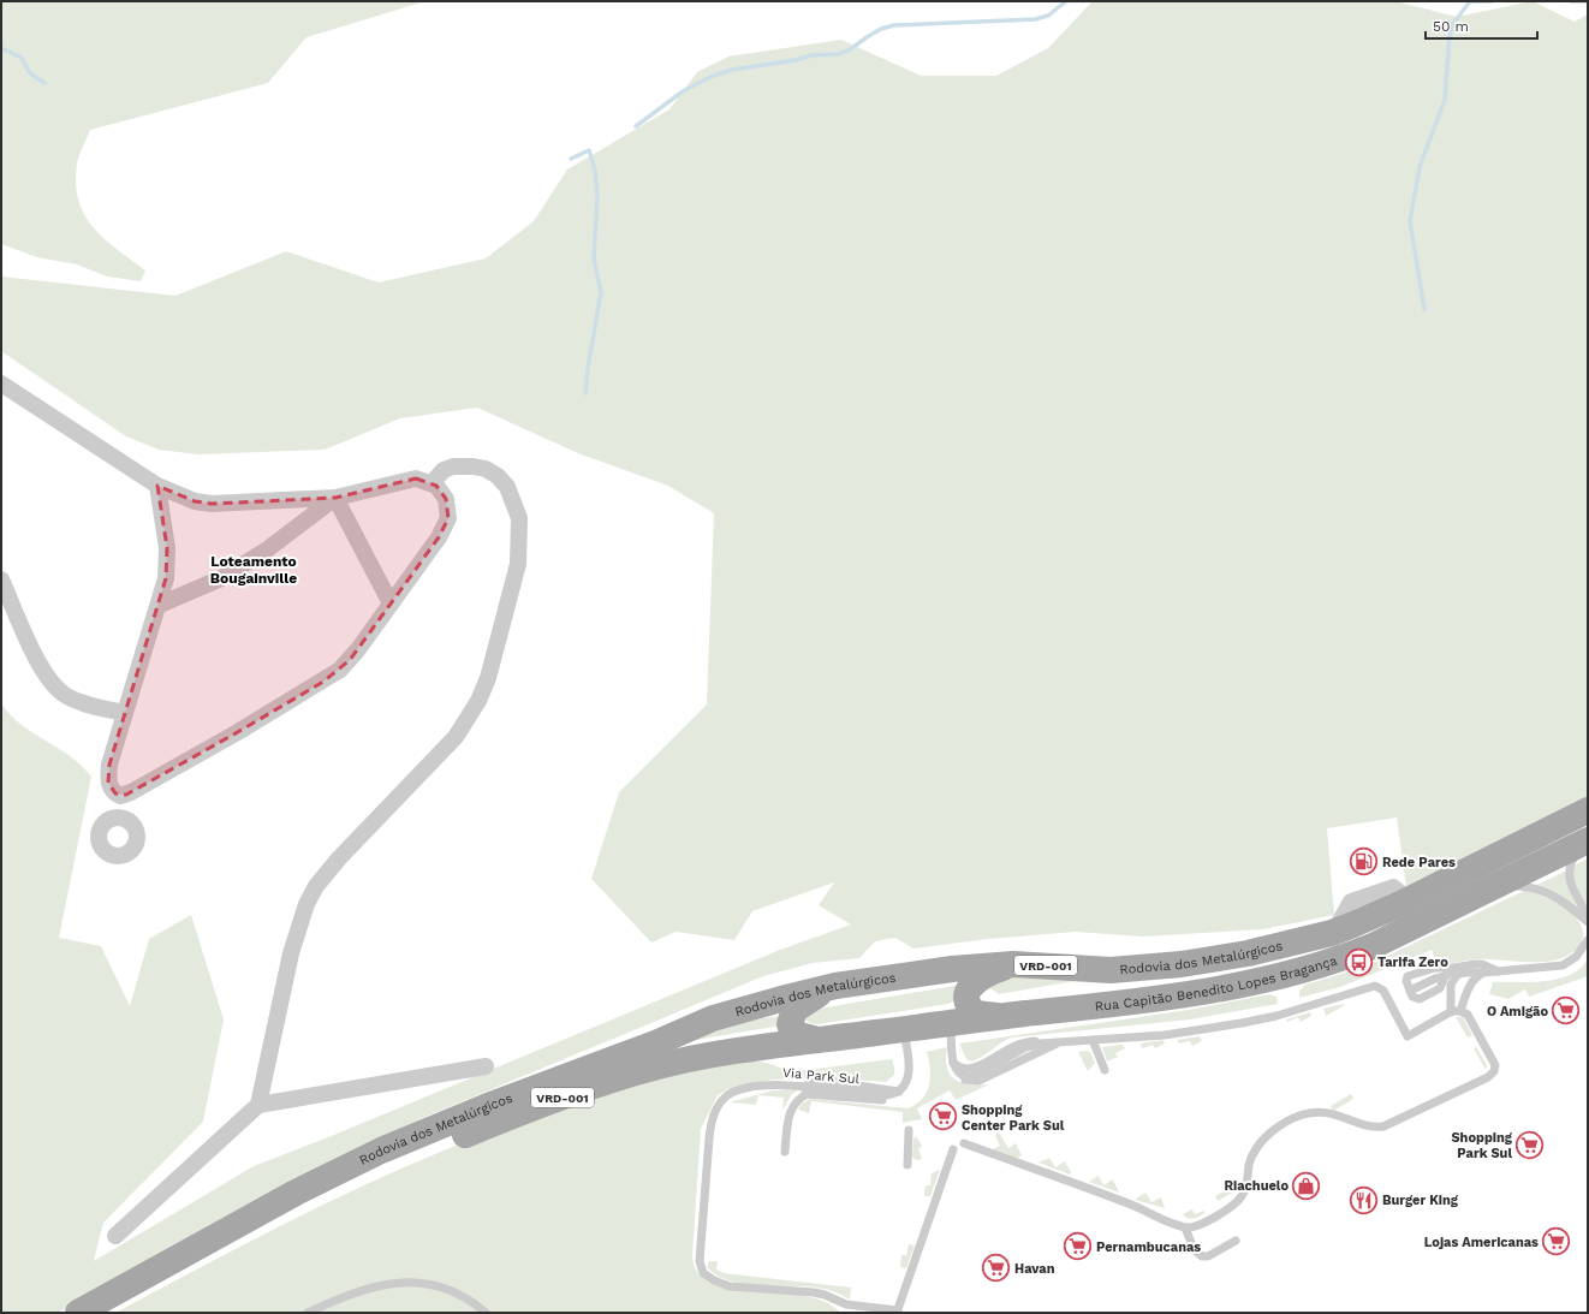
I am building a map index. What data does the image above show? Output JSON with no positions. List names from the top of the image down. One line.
{"streets":{"main road":["Rodovia dos Metalúrgicos","VRD-001","Rua Capitão Benedito Lopes Bragança"],"lane":["Via Park Sul"]},"crossings":[["Rodovia dos Metalúrgicos","Rua Capitão Benedito Lopes Bragança"]],"districts":["Loteamento Bougainville"],"places":{"fuel station":["Rede Pares"],"bus stop":["Tarifa Zero"],"supermarket":["O Amigão","Shopping Center Park Sul","Shopping Park Sul","Lojas Americanas","Pernambucanas","Havan"],"shop":["Riachuelo"],"restaurant":["Burger King"]},"scale_bar":"50 m"}
